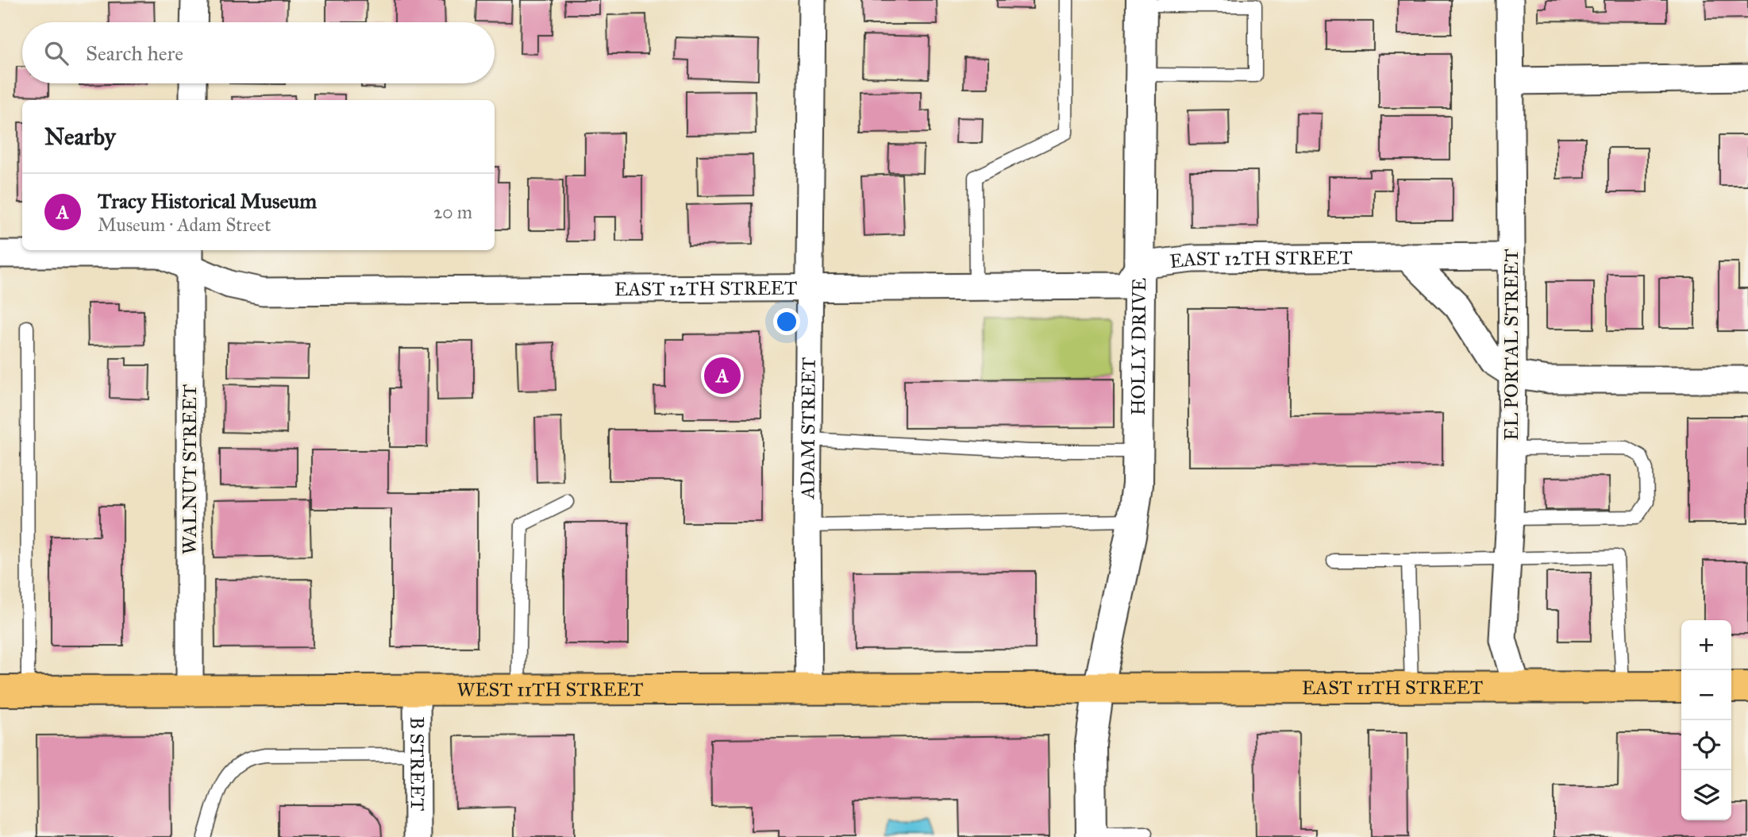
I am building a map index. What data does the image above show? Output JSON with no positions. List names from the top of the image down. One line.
{"streets":{"main road":["EAST 11TH STREET","WEST 11TH STREET"],"street":["EAST 12TH STREET","EL PORTAL STREET","HOLLY DRIVE","ADAM STREET","WALNUT STREET","B STREET"]},"crossings":[["EAST 12TH STREET","EL PORTAL STREET"],["EAST 12TH STREET","HOLLY DRIVE"],["EAST 12TH STREET","ADAM STREET"],["EAST 12TH STREET","WALNUT STREET"],["EL PORTAL STREET","EAST 11TH STREET"],["HOLLY DRIVE","EAST 11TH STREET"],["HOLLY DRIVE","WEST 11TH STREET"],["ADAM STREET","WEST 11TH STREET"],["WALNUT STREET","WEST 11TH STREET"],["EAST 11TH STREET","WEST 11TH STREET"],["WEST 11TH STREET","B STREET"]],"page":{"search":"Search here","heading":"Nearby","list":[{"mark":"A","name":"Tracy Historical Museum","note":"Museum · Adam Street","value":"20 m"}],"pins":"A","map_buttons":["+","−"]}}
